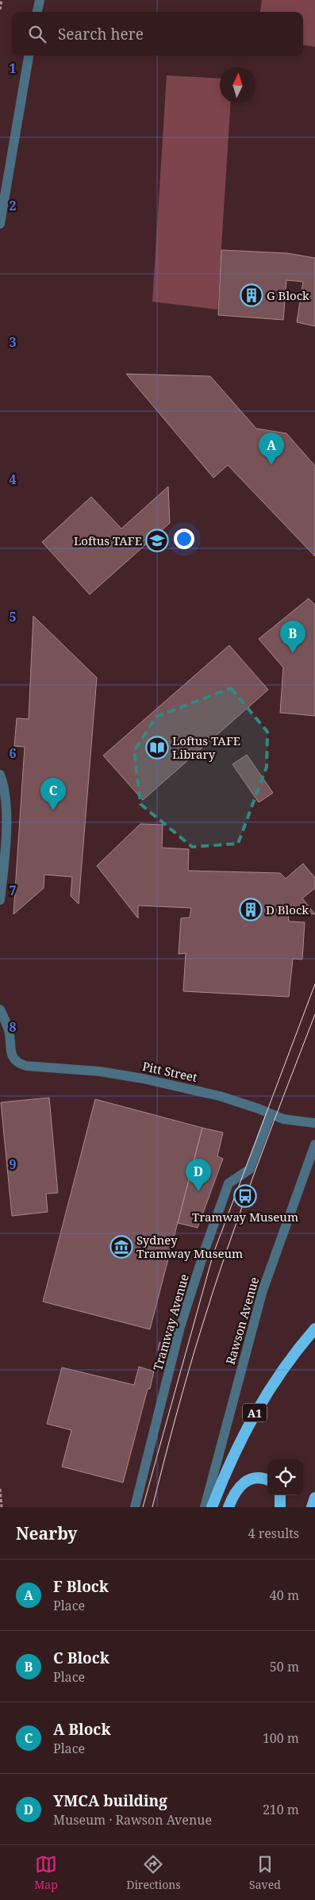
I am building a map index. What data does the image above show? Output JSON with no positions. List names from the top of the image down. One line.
{"streets":{"highway":["A1"],"street":["Pitt Street","Rawson Avenue","Tramway Avenue"]},"crossings":[["Pitt Street","Tramway Avenue"]],"places":{"building":["G Block","D Block"],"school or university":["Loftus TAFE"],"library":["Loftus TAFE Library"],"bus stop":["Tramway Museum"],"museum":["Sydney Tramway Museum"]},"north":"top","page":{"search":"Search here","pins":["A","B","C","D"],"heading":["Nearby","4 results"],"list":[{"mark":"A","name":"F Block","note":"Place","value":"40 m"},{"mark":"B","name":"C Block","note":"Place","value":"50 m"},{"mark":"C","name":"A Block","note":"Place","value":"100 m"},{"mark":"D","name":"YMCA building","note":"Museum · Rawson Avenue","value":"210 m"}],"nav":["Map","Directions","Saved"]},"grid":{"rows":["1","2","3","4","5","6","7","8","9"]}}
